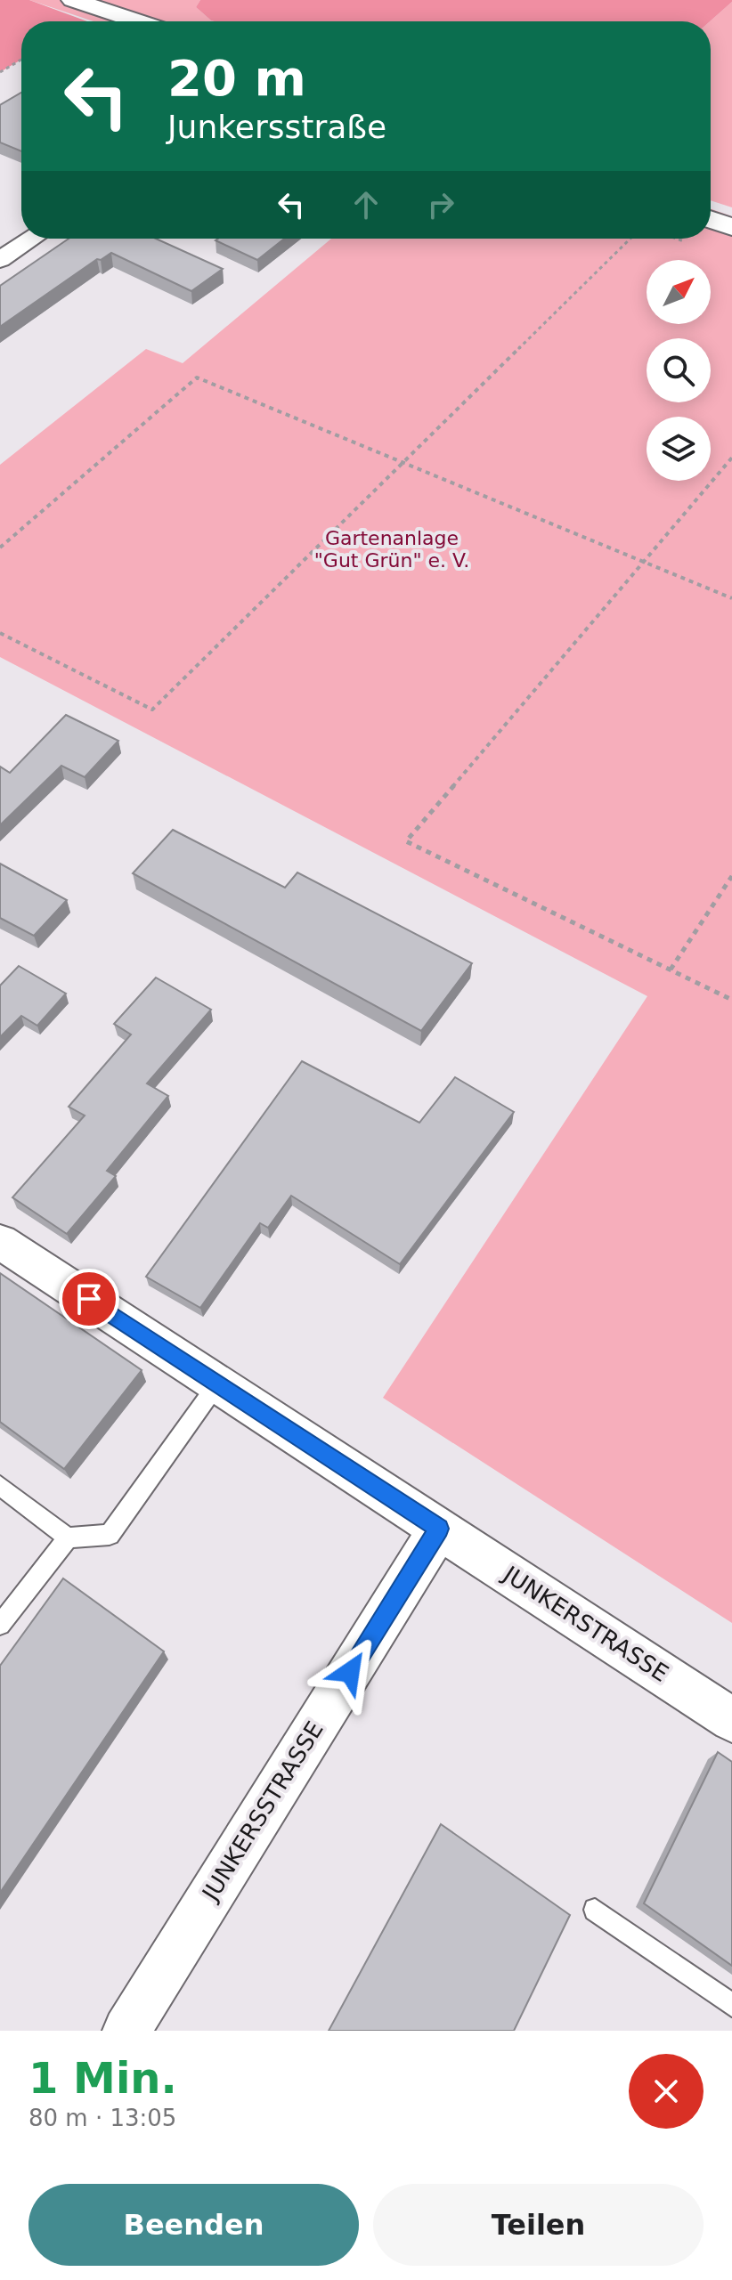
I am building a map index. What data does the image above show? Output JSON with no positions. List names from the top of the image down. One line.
{"streets":{"street":["JUNKERSTRASSE","JUNKERSSTRASSE"]},"crossings":[["JUNKERSTRASSE","JUNKERSSTRASSE"]],"parks":["Gartenanlage \"Gut Grün\" e. V."],"north":"top right","page":{"turn":["20 m","Junkersstraße"],"heading":["1 Min.","80 m · 13:05"],"buttons":["Beenden","Teilen"]}}
